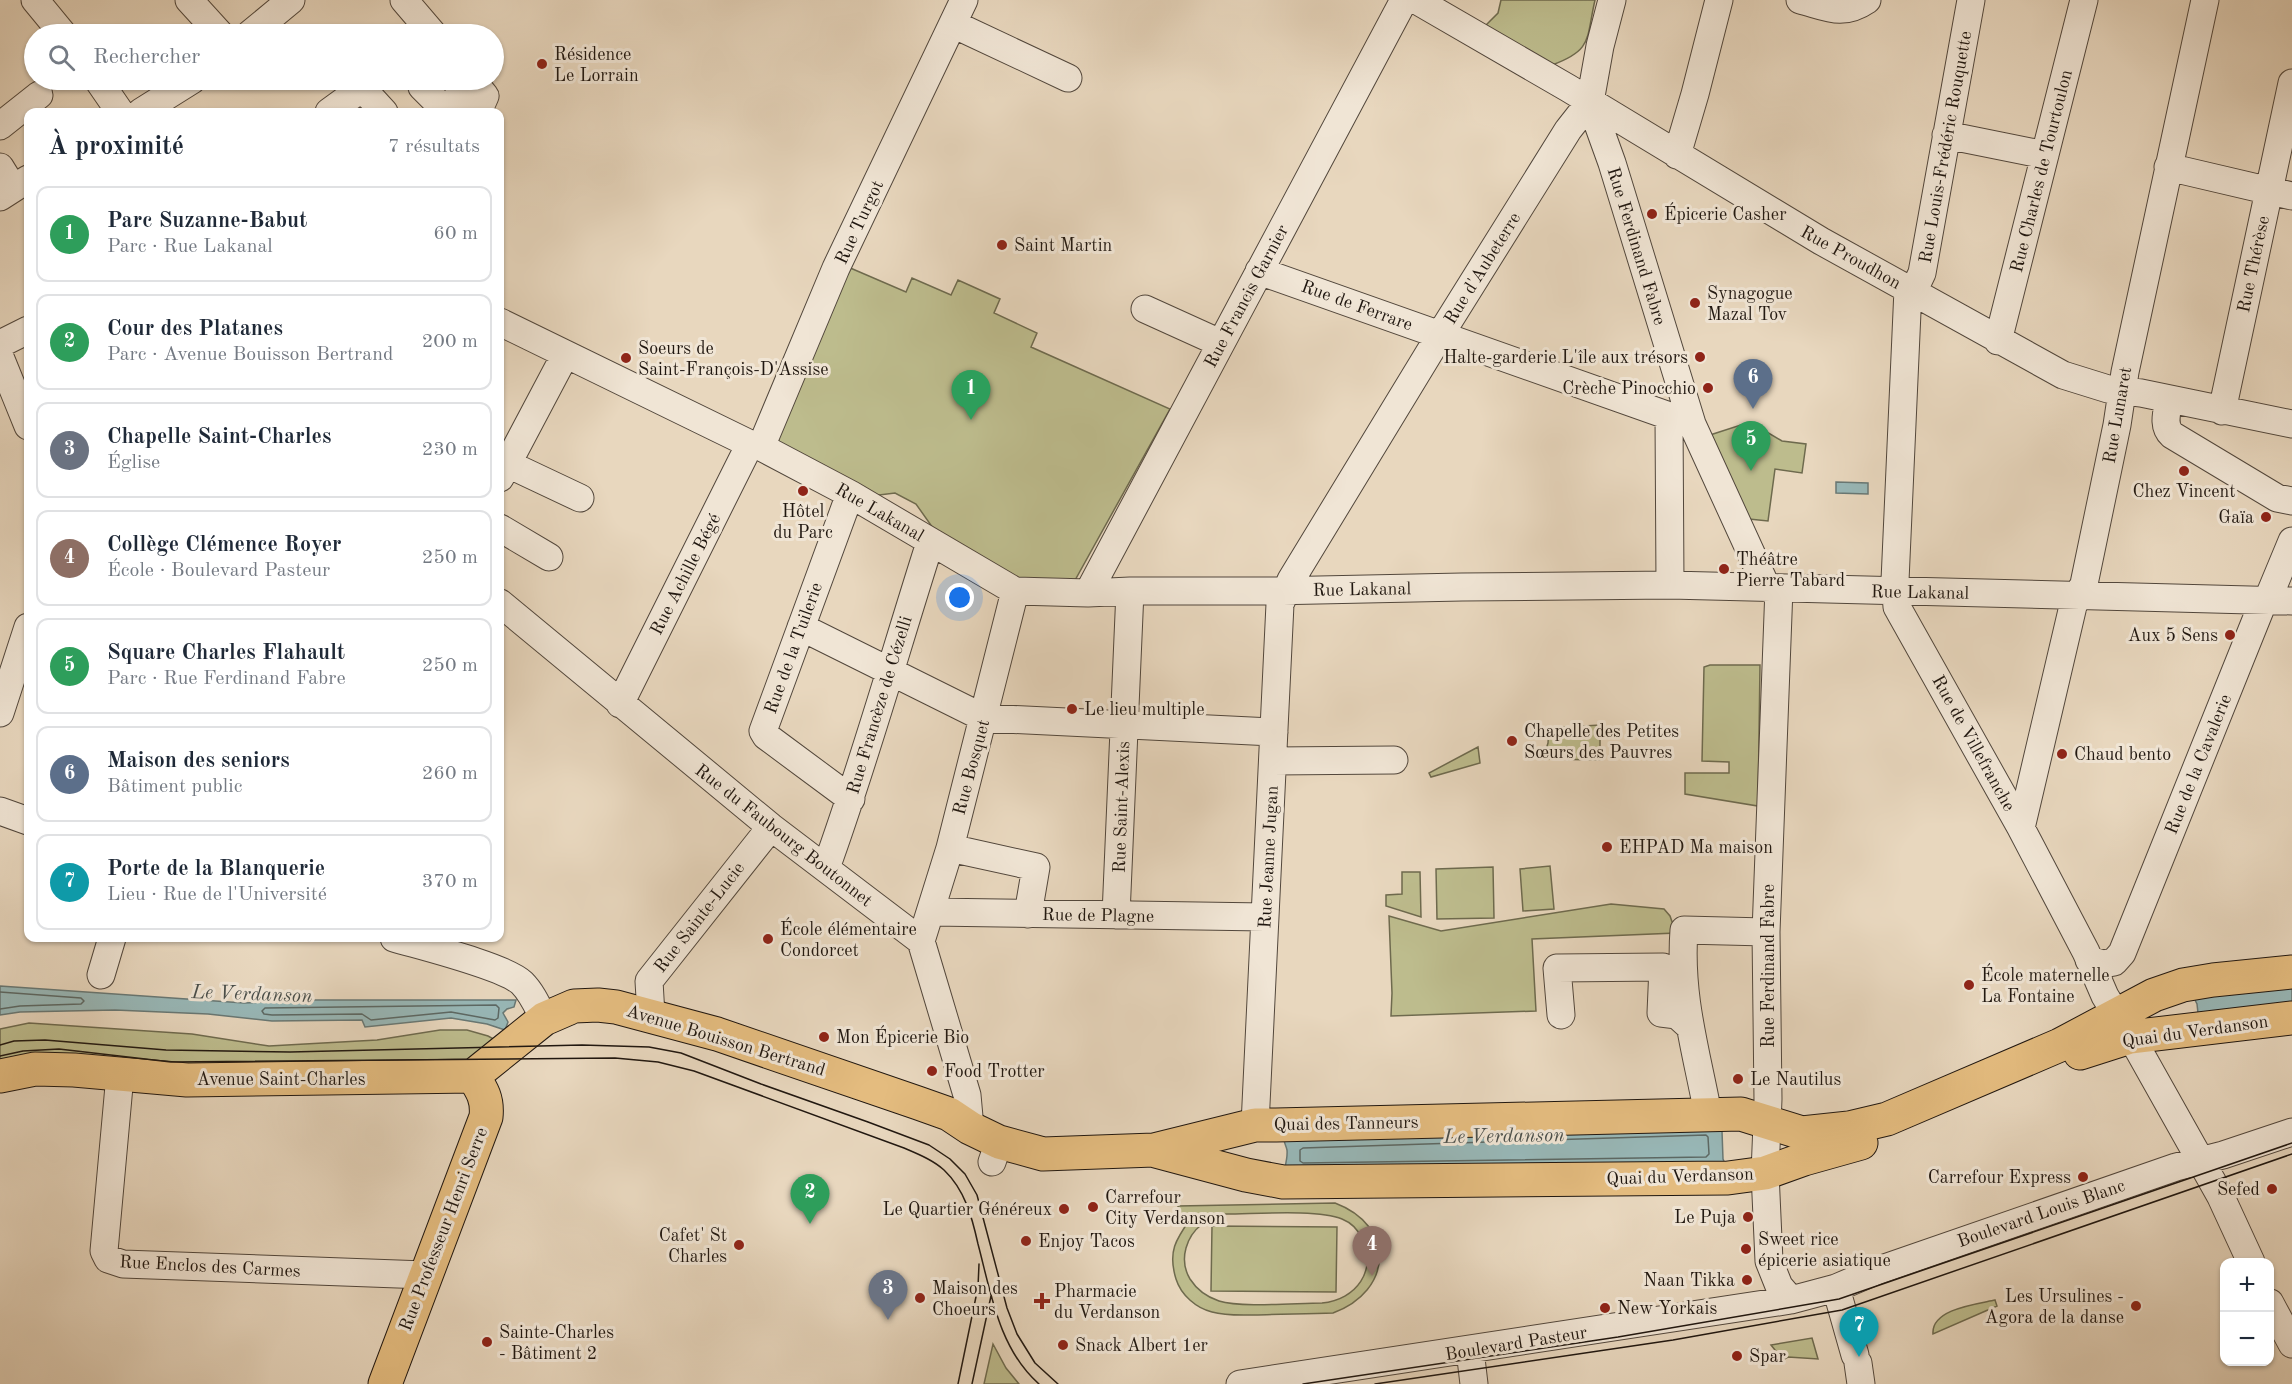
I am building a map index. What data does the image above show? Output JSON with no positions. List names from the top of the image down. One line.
{"streets":{"main road":["Quai du Verdanson","Avenue Bouisson Bertrand","Avenue Saint-Charles","Quai des Tanneurs","Rue Professeur Henri Serre"],"street":["Rue Louis-Frédéric Rouquette","Rue Charles de Tourtoulon","Rue Turgot","Rue Ferdinand Fabre","Rue Proudhon","Rue Thérèse","Rue d'Aubeterre","Rue Francis Garnier","Rue de Ferrare","Rue Lunaret","Rue Lakanal","Rue Achille Bégé","Rue de la Tuilerie","Rue Francèze de Cézelli","Rue de Villefranche","Rue de la Cavalerie","Rue Bosquet","Rue Saint-Alexis","Rue du Faubourg Boutonnet","Rue Jeanne Jugan","Rue de Plagne","Rue Sainte-Lucie","Boulevard Louis Blanc","Rue Enclos des Carmes","Boulevard Pasteur"]},"crossings":[["Rue Louis-Frédéric Rouquette","Rue Proudhon"],["Rue Louis-Frédéric Rouquette","Rue de Villefranche"],["Rue Charles de Tourtoulon","Rue Proudhon"],["Rue Turgot","Rue Lakanal"],["Rue Turgot","Rue Achille Bégé"],["Rue Ferdinand Fabre","Rue Proudhon"],["Rue Ferdinand Fabre","Rue d'Aubeterre"],["Rue Ferdinand Fabre","Rue de Ferrare"],["Rue Ferdinand Fabre","Rue Lakanal"],["Rue Ferdinand Fabre","Quai du Verdanson"],["Rue Ferdinand Fabre","Quai des Tanneurs"],["Rue Ferdinand Fabre","Boulevard Louis Blanc"],["Rue Ferdinand Fabre","Boulevard Pasteur"],["Rue Proudhon","Rue Thérèse"],["Rue Proudhon","Rue d'Aubeterre"],["Rue Proudhon","Rue Lunaret"],["Rue Proudhon","Rue de Villefranche"],["Rue d'Aubeterre","Rue de Ferrare"],["Rue d'Aubeterre","Rue Lakanal"],["Rue d'Aubeterre","Rue Jeanne Jugan"],["Rue Francis Garnier","Rue de Ferrare"],["Rue Francis Garnier","Rue Lakanal"],["Rue Lunaret","Rue Lakanal"],["Rue Lunaret","Rue de Villefranche"],["Rue Lakanal","Rue Achille Bégé"],["Rue Lakanal","Rue de la Tuilerie"],["Rue Lakanal","Rue Francèze de Cézelli"],["Rue Lakanal","Rue de Villefranche"],["Rue Lakanal","Rue de la Cavalerie"],["Rue Lakanal","Rue Bosquet"],["Rue Lakanal","Rue Saint-Alexis"],["Rue Lakanal","Rue Jeanne Jugan"],["Rue Achille Bégé","Rue du Faubourg Boutonnet"],["Rue de la Tuilerie","Rue Francèze de Cézelli"],["Rue Francèze de Cézelli","Rue du Faubourg Boutonnet"],["Rue de Villefranche","Rue de la Cavalerie"],["Rue de Villefranche","Quai du Verdanson"],["Rue de Villefranche","Boulevard Louis Blanc"],["Rue Bosquet","Rue du Faubourg Boutonnet"],["Rue Bosquet","Rue de Plagne"],["Rue Saint-Alexis","Rue de Plagne"],["Rue du Faubourg Boutonnet","Rue Sainte-Lucie"],["Rue Jeanne Jugan","Rue de Plagne"],["Rue Jeanne Jugan","Quai des Tanneurs"],["Rue Sainte-Lucie","Avenue Bouisson Bertrand"],["Quai du Verdanson","Quai des Tanneurs"],["Avenue Bouisson Bertrand","Quai des Tanneurs"],["Avenue Saint-Charles","Rue Professeur Henri Serre"],["Avenue Saint-Charles","Rue Enclos des Carmes"],["Boulevard Louis Blanc","Boulevard Pasteur"],["Rue Professeur Henri Serre","Rue Enclos des Carmes"]],"water":["Le Verdanson"],"places":{"other":["Résidence Le Lorrain","Épicerie Casher","Saint Martin","Synagogue Mazal Tov","Halte-garderie L'île aux trésors","Soeurs de Saint-François-D'Assise","Crèche Pinocchio","Chez Vincent","Hôtel du Parc","Gaïa","Théâtre Pierre Tabard","Aux 5 Sens","Le lieu multiple","Chapelle des Petites Sœurs des Pauvres","Chaud bento","EHPAD Ma maison","École élémentaire Condorcet","École maternelle La Fontaine","Mon Épicerie Bio","Food Trotter","Le Nautilus","Carrefour Express","Sefed","Carrefour City Verdanson","Le Quartier Généreux","Le Puja","Enjoy Tacos","Cafet' St Charles","Sweet rice épicerie asiatique","Naan Tikka","Maison des Choeurs","Les Ursulines - Agora de la danse","New Yorkais","Sainte-Charles - Bâtiment 2","Snack Albert 1er","Spar"],"health":["Pharmacie du Verdanson"]},"page":{"search":"Rechercher","heading":["À proximité","7 résultats"],"list":[{"mark":"1","name":"Parc Suzanne-Babut","note":"Parc · Rue Lakanal","value":"60 m"},{"mark":"2","name":"Cour des Platanes","note":"Parc · Avenue Bouisson Bertrand","value":"200 m"},{"mark":"3","name":"Chapelle Saint-Charles","note":"Église","value":"230 m"},{"mark":"4","name":"Collège Clémence Royer","note":"École · Boulevard Pasteur","value":"250 m"},{"mark":"5","name":"Square Charles Flahault","note":"Parc · Rue Ferdinand Fabre","value":"250 m"},{"mark":"6","name":"Maison des seniors","note":"Bâtiment public","value":"260 m"},{"mark":"7","name":"Porte de la Blanquerie","note":"Lieu · Rue de l'Université","value":"370 m"}],"pins":["6","1","5","2","4","3","7"],"map_buttons":["+","−"]}}
